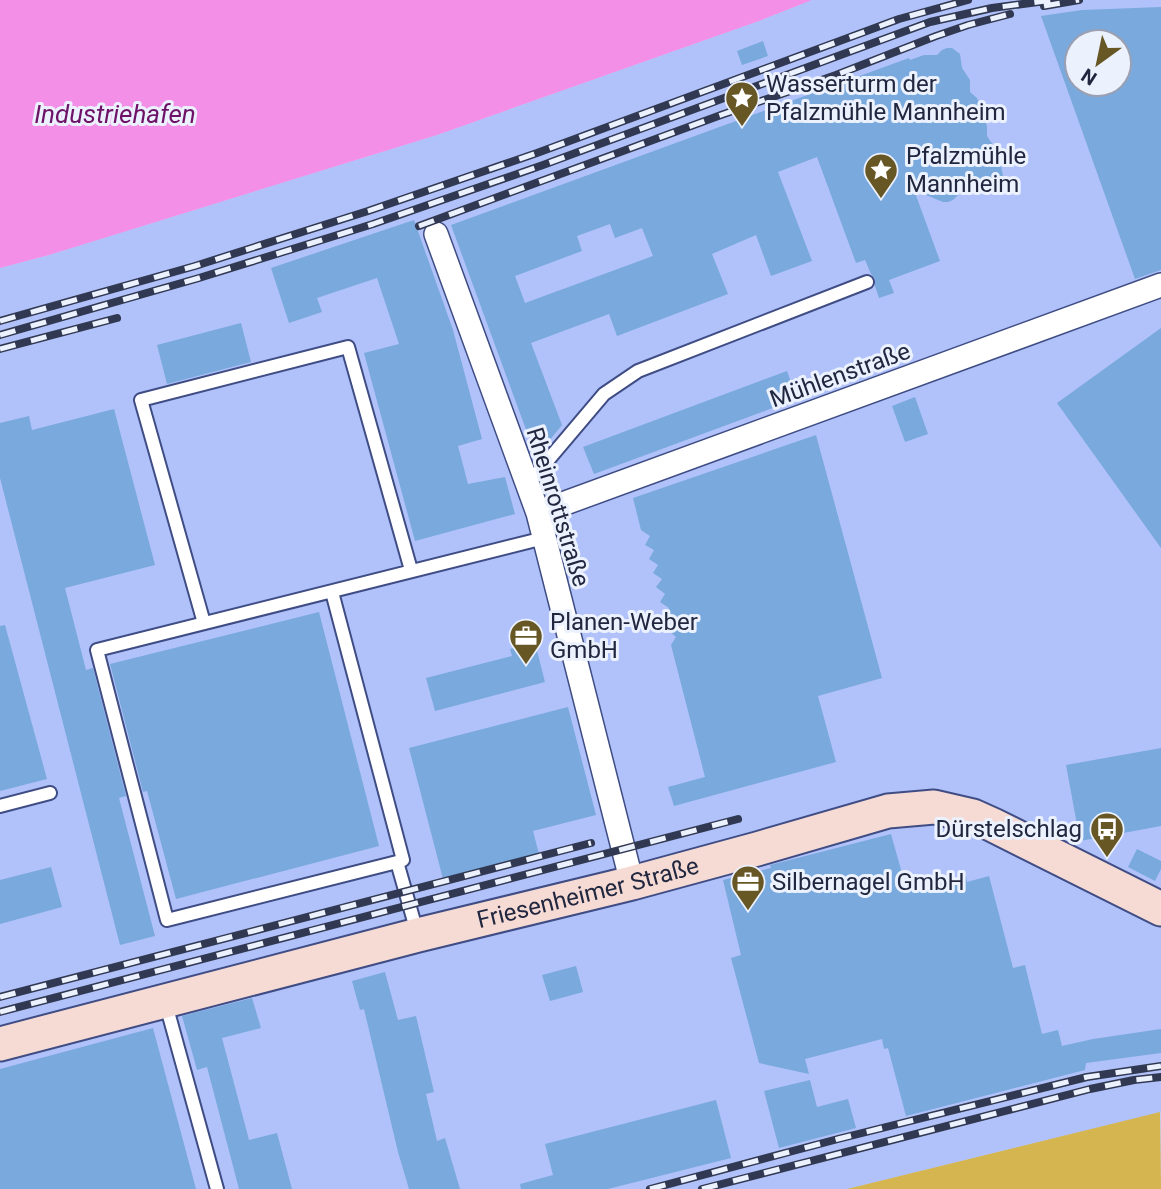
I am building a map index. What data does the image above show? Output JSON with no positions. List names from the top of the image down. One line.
{"streets":{"street":["Mühlenstraße","Rheinrottstraße","Friesenheimer Straße"]},"crossings":[["Mühlenstraße","Rheinrottstraße"],["Rheinrottstraße","Friesenheimer Straße"]],"water":["Industriehafen"],"places":{"place":["Wasserturm der Pfalzmühle Mannheim","Pfalzmühle Mannheim"],"office":["Planen-Weber GmbH","Silbernagel GmbH"],"bus stop":["Dürstelschlag"]},"north":"bottom left"}
